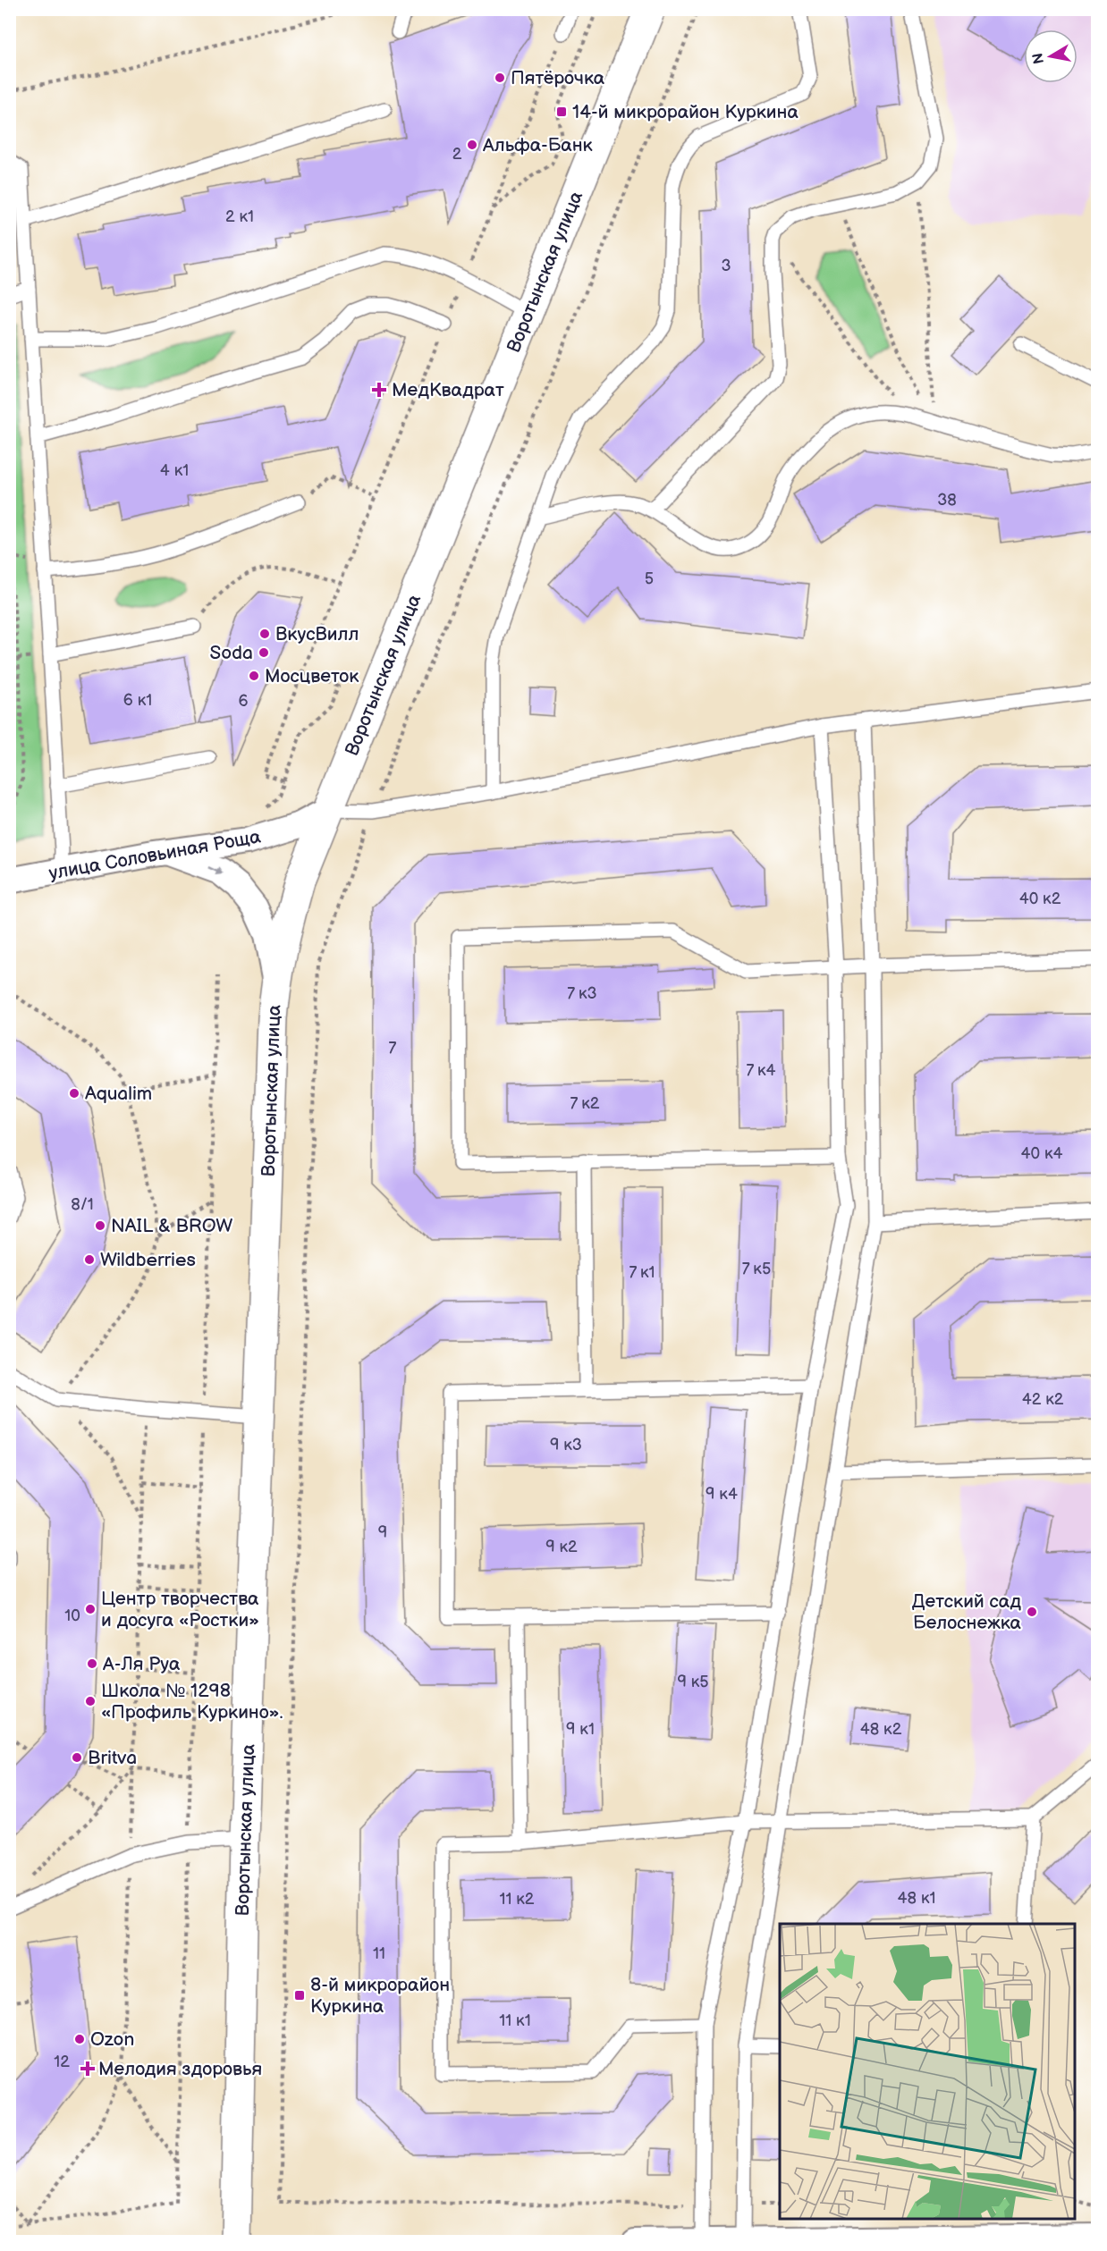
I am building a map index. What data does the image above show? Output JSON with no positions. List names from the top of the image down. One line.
{"streets":{"street":["Воротынская улица","улица Соловьиная Роща"]},"crossings":[["Воротынская улица","улица Соловьиная Роща"]],"places":{"other":["Пятёрочка","Альфа-Банк","ВкусВилл","Soda","Мосцветок","Aqualim","NAIL & BROW","Wildberries","Центр творчества и досуга «Ростки»","Детский сад Белоснежка","А-Ля Руа","Школа № 1298 «Профиль Куркино».","Britva","Ozon"],"transit":["14-й микрорайон Куркина","8-й микрорайон Куркина"],"health":["МедКвадрат","Мелодия здоровья"]},"house_numbers":["2","2 к1","3","4 к1","38","5","6 к1","6","40 к2","7 к3","7","7 к4","7 к2","40 к4","8/1","7 к5","7 к1","42 к2","9 к3","9 к4","9","9 к2","10","9 к5","9 к1","48 к2","48 к1","11 к2","11","11 к1","12"],"north":"left"}
